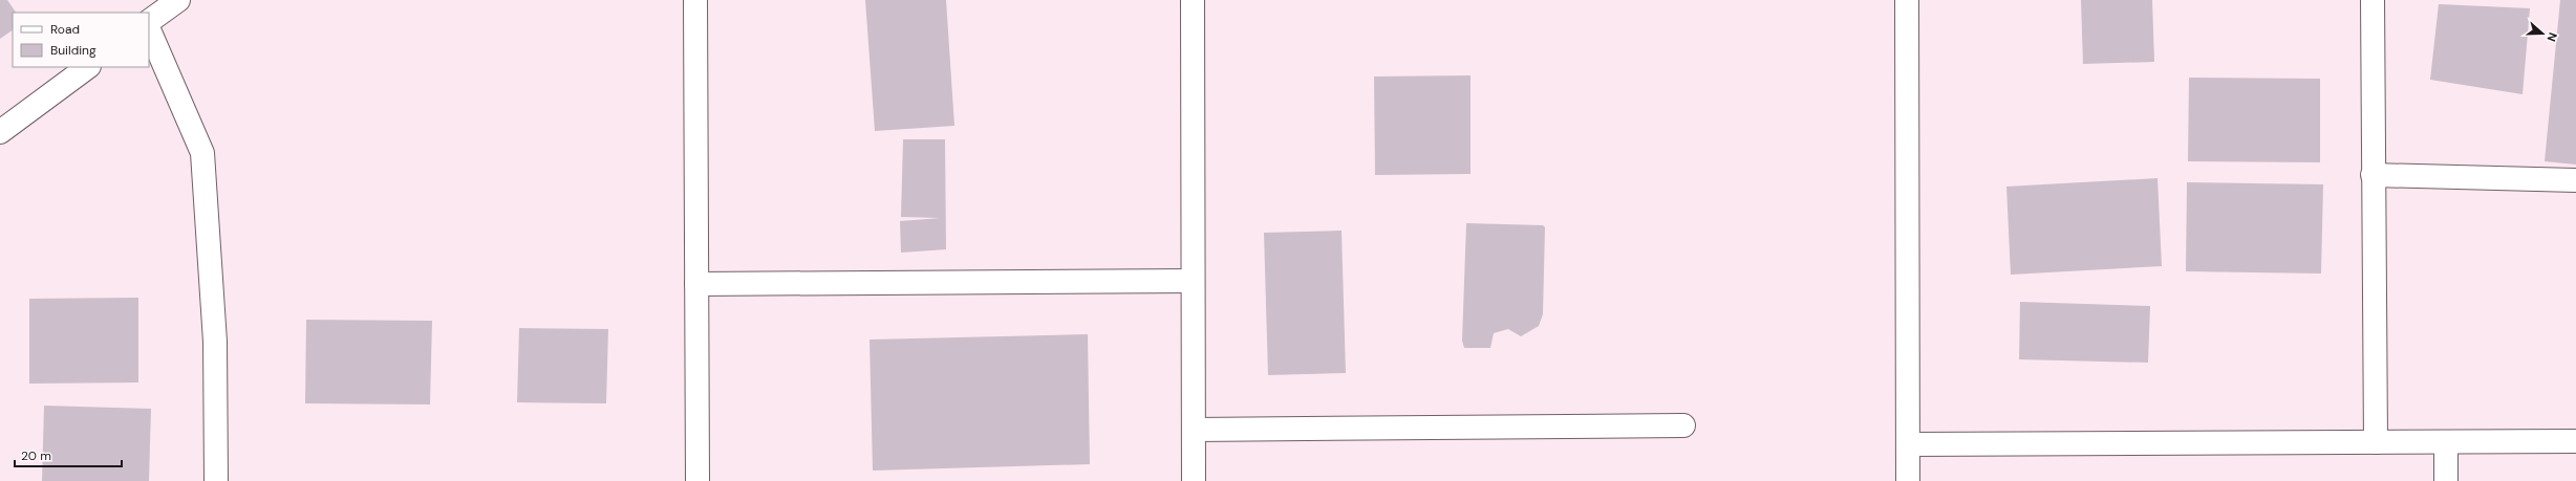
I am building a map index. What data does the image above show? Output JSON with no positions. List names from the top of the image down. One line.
{"legend":["Road","Building"],"scale_bar":"20 m","north":"right"}
